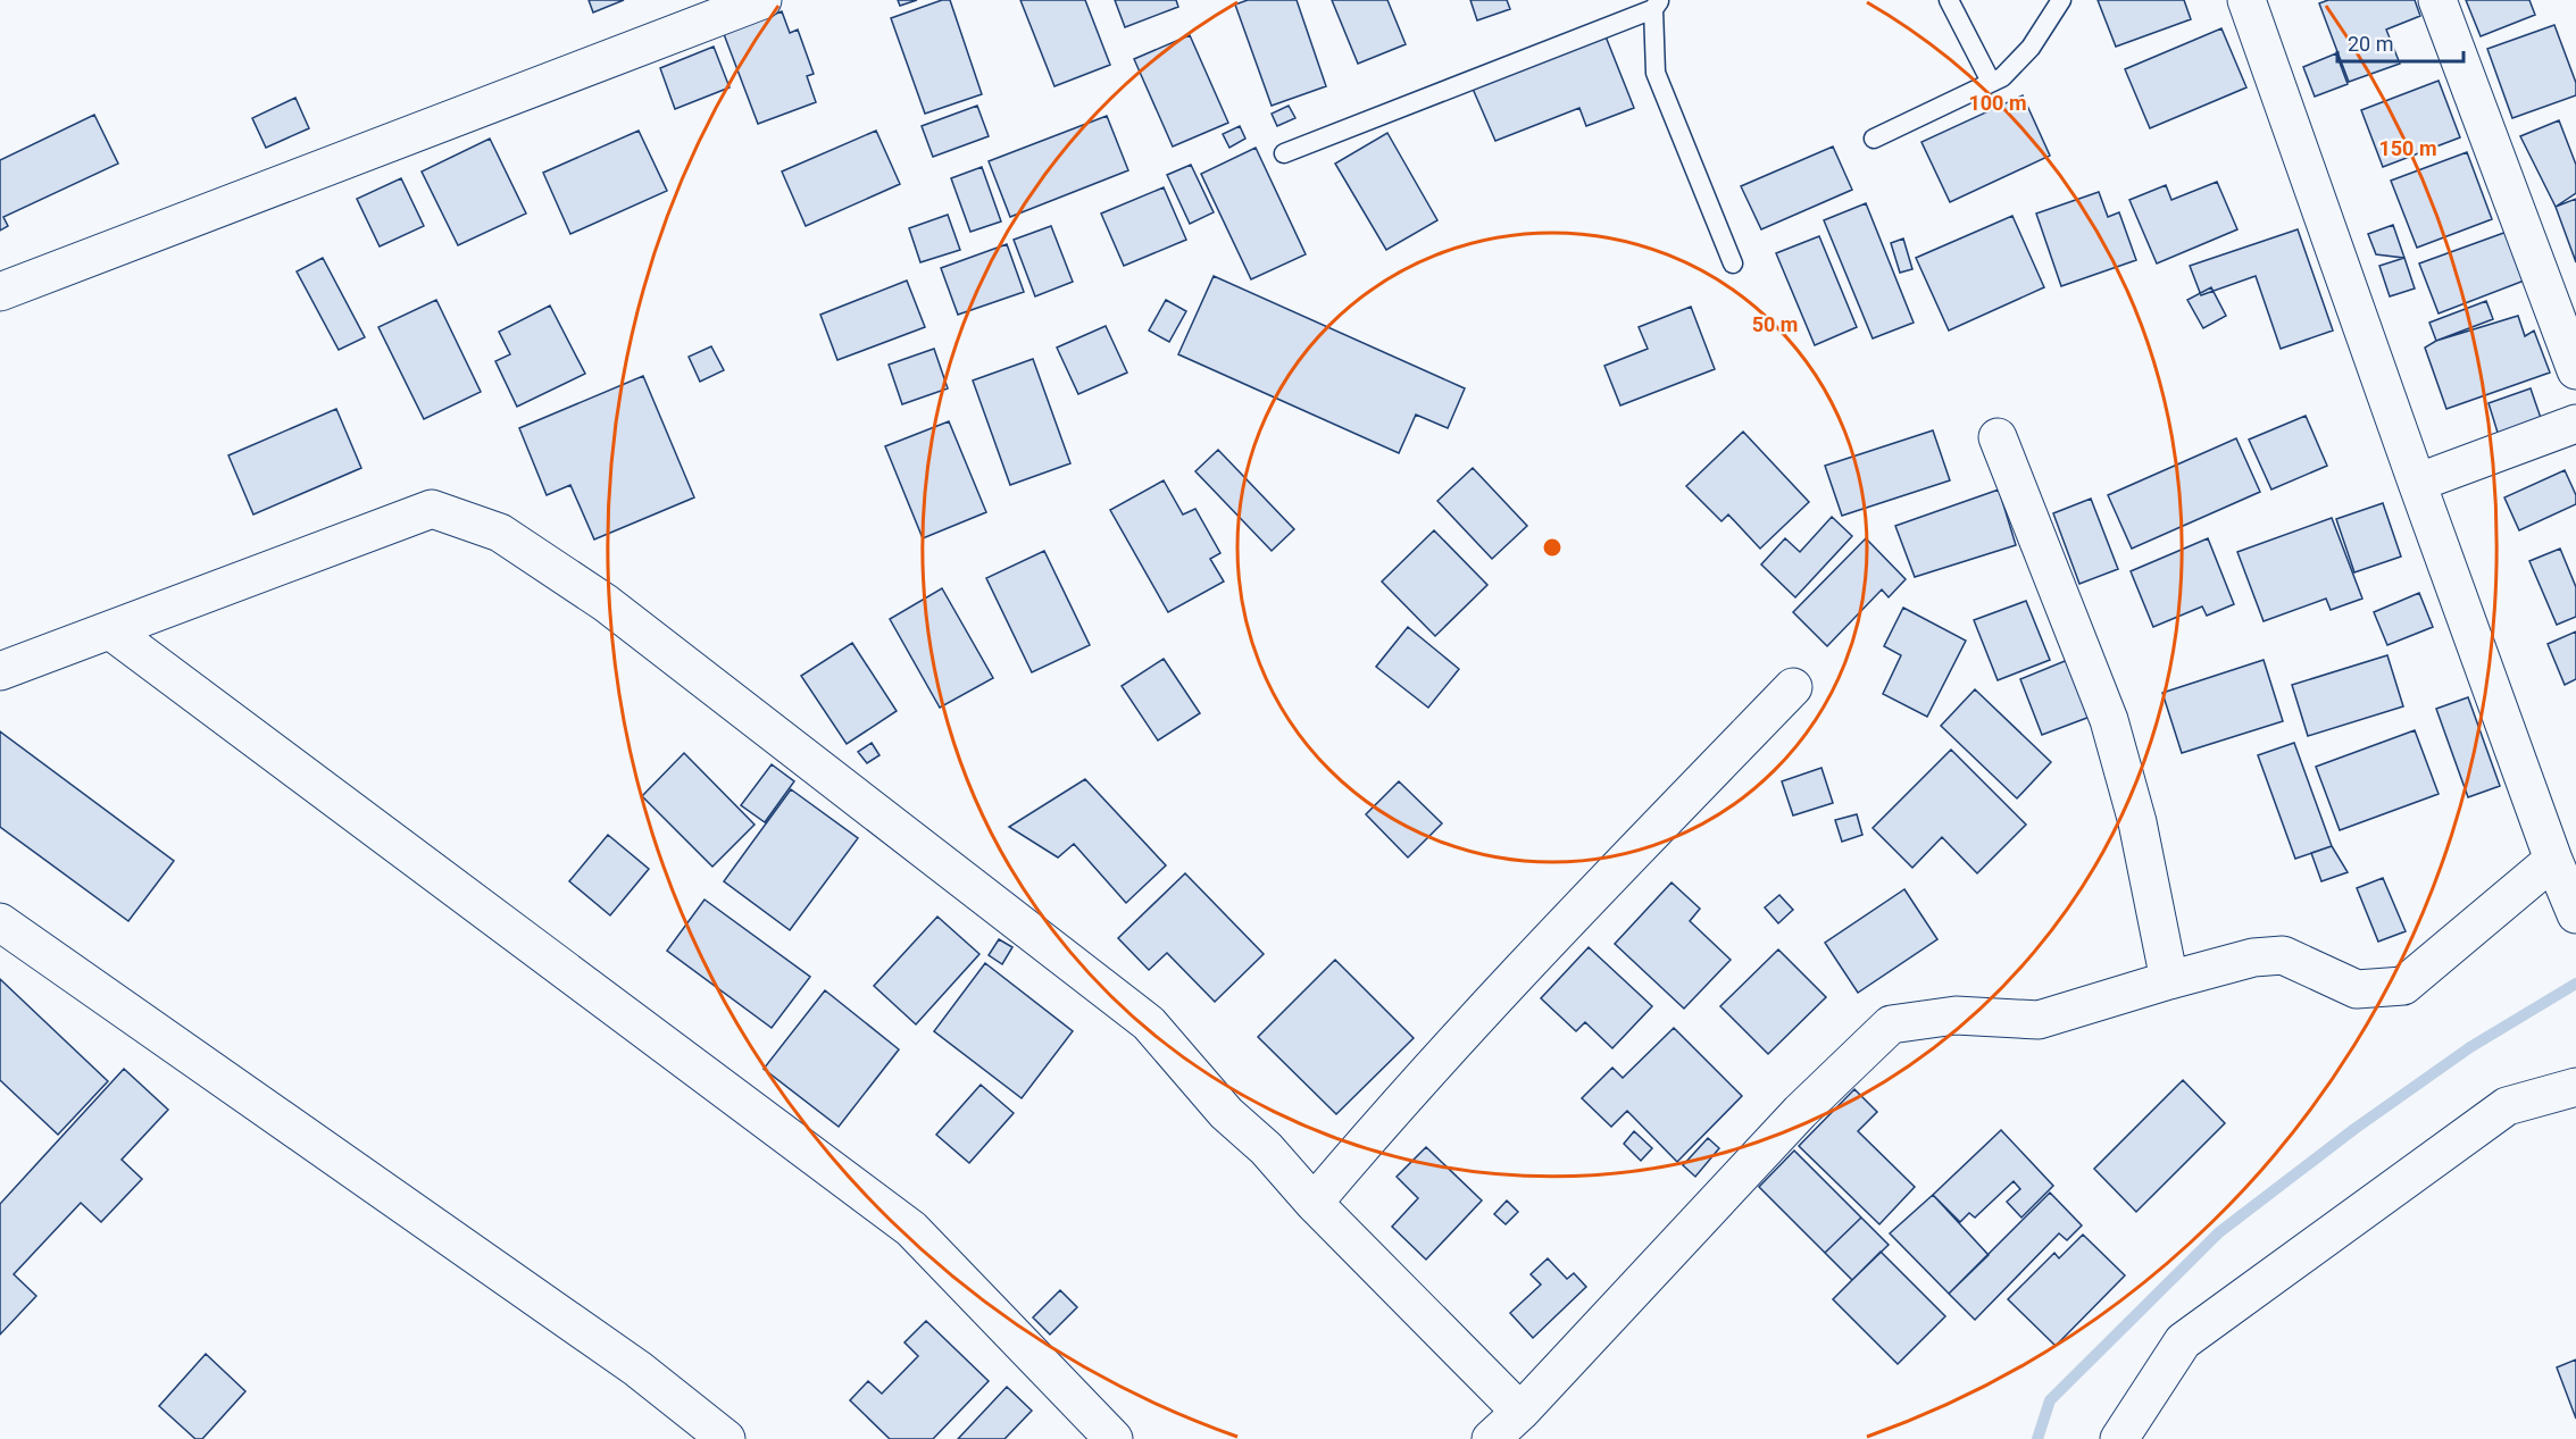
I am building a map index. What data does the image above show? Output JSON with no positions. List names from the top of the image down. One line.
{"scale_bar":"20 m","rings":["100 m","150 m","50 m"]}
